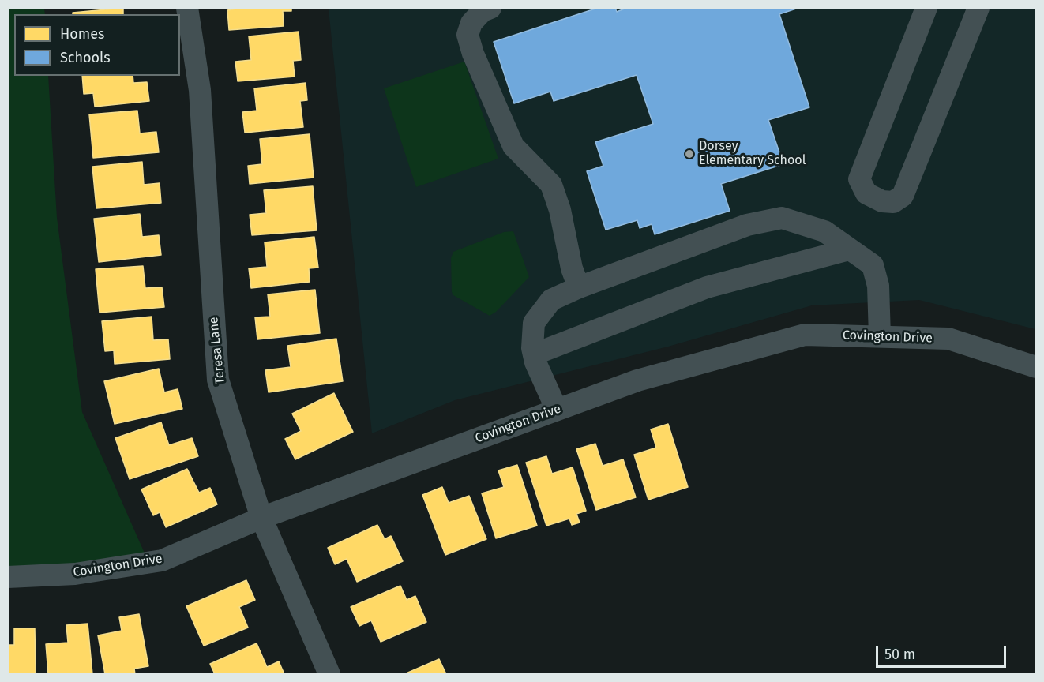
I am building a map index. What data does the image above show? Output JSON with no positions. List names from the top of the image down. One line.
{"streets":{"street":["Covington Drive","Teresa Lane"]},"crossings":[["Covington Drive","Teresa Lane"]],"places":["Dorsey Elementary School"],"legend":["Homes","Schools"],"scale_bar":"50 m"}
